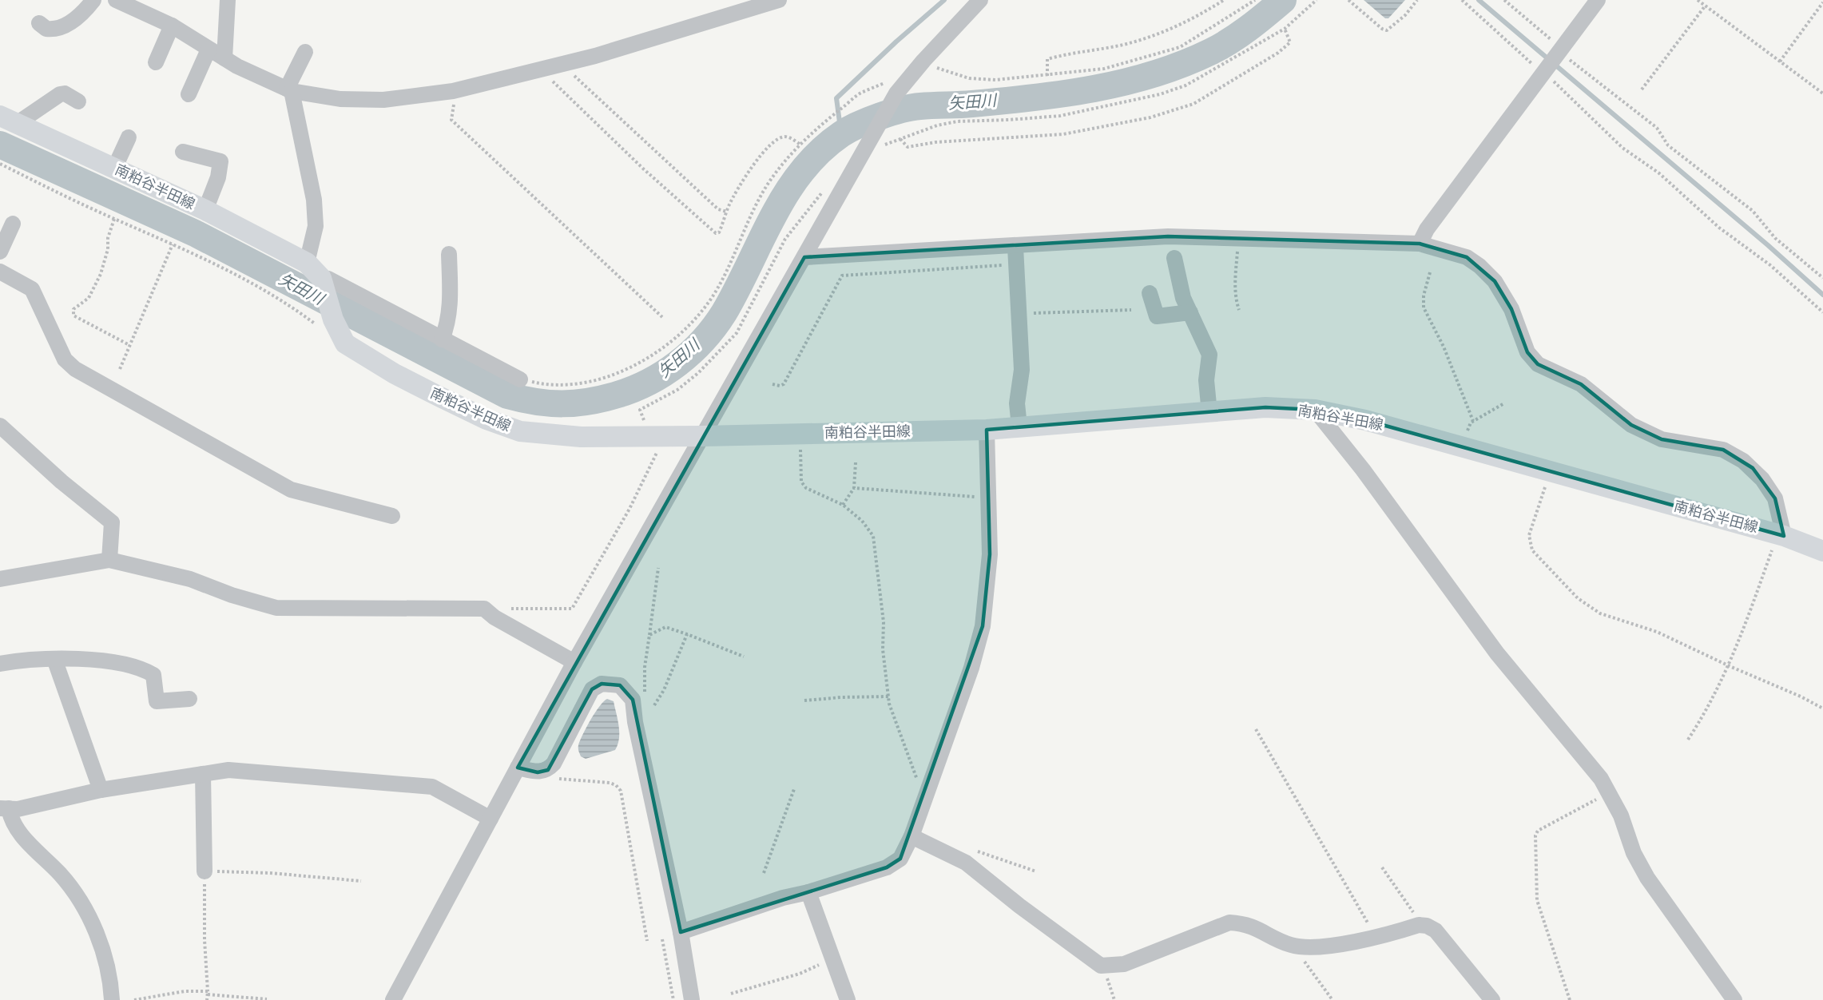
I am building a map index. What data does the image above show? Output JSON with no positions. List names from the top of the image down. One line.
{"streets":{"main road":["南粕谷半田線"]},"water":["矢田川"]}
